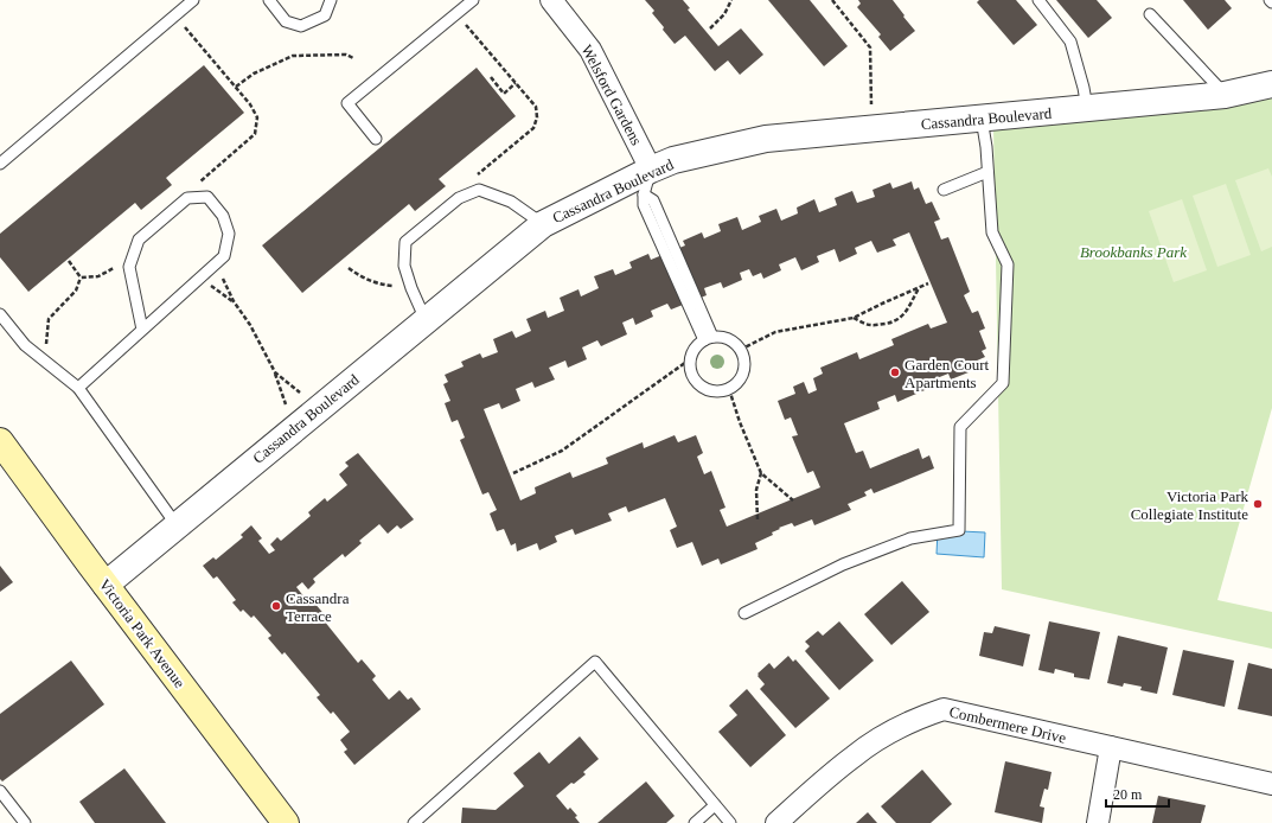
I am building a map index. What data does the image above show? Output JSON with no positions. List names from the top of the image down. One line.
{"streets":{"main road":["Victoria Park Avenue"],"street":["Welsford Gardens","Cassandra Boulevard","Combermere Drive"]},"crossings":[["Welsford Gardens","Cassandra Boulevard"],["Cassandra Boulevard","Victoria Park Avenue"]],"parks":["Brookbanks Park"],"places":["Garden Court Apartments","Victoria Park Collegiate Institute","Cassandra Terrace"],"scale_bar":"20 m"}
